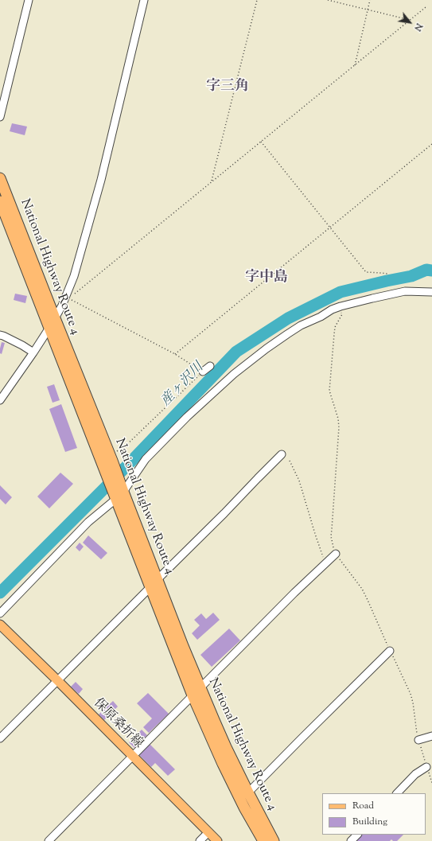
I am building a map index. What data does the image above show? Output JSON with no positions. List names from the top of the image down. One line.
{"streets":{"highway":["National Highway Route 4"],"main road":["保原桑折線"]},"districts":["字三角","字中島"],"water":["産ヶ沢川"],"legend":["Road","Building"],"north":"bottom right"}
